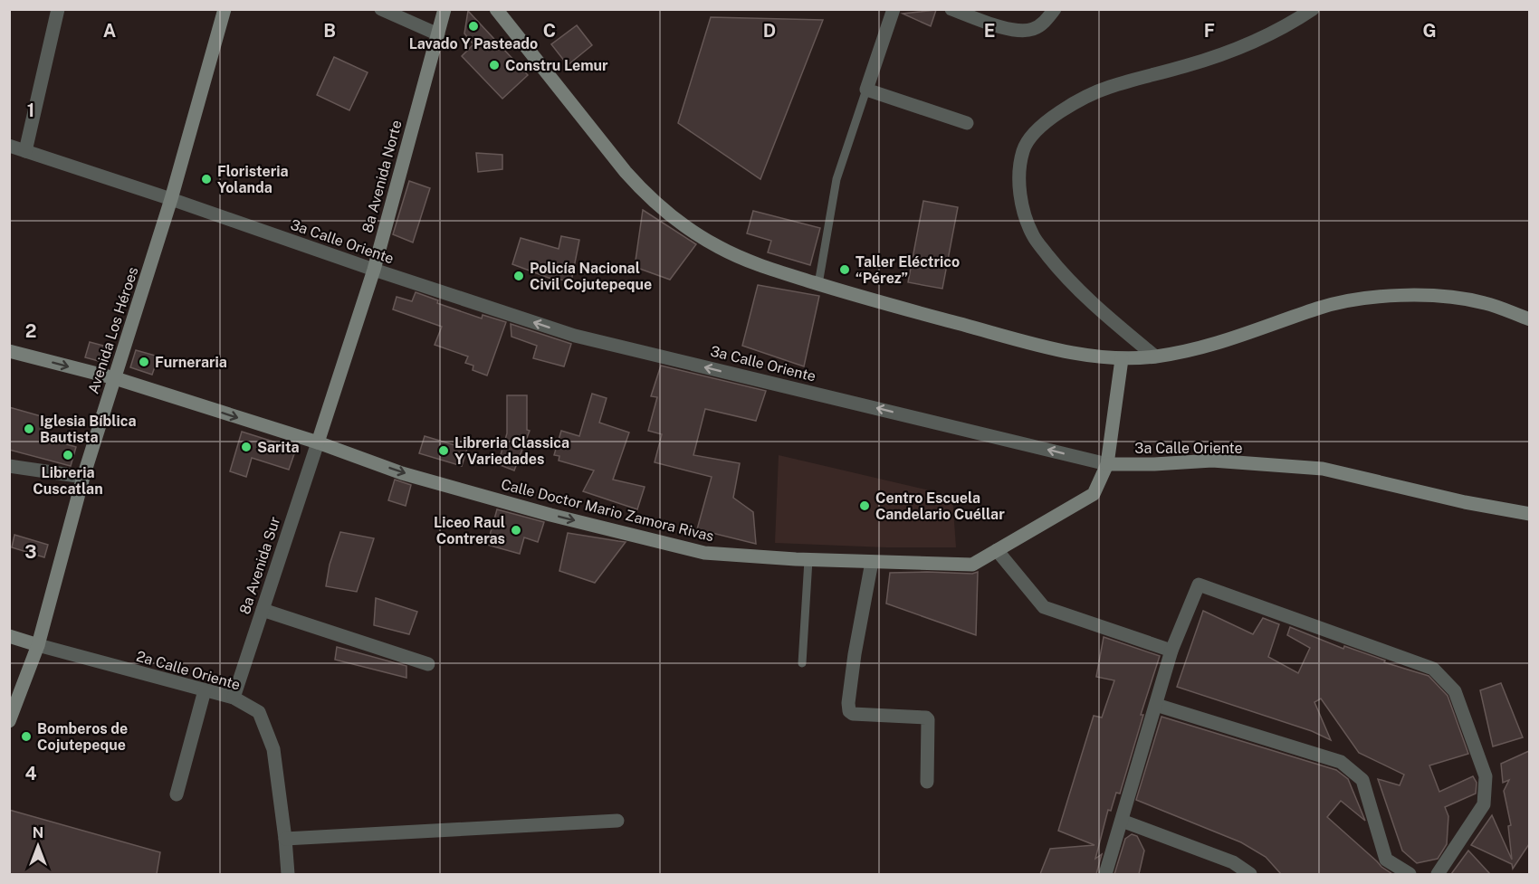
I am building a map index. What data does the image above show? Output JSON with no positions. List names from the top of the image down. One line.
{"streets":{"street":["8a Avenida Norte","3a Calle Oriente","Avenida Los Héroes","Calle Doctor Mario Zamora Rivas","8a Avenida Sur","2a Calle Oriente"]},"crossings":[["8a Avenida Norte","3a Calle Oriente"],["8a Avenida Norte","Calle Doctor Mario Zamora Rivas"],["8a Avenida Norte","8a Avenida Sur"],["3a Calle Oriente","Avenida Los Héroes"],["3a Calle Oriente","Calle Doctor Mario Zamora Rivas"],["Avenida Los Héroes","Calle Doctor Mario Zamora Rivas"],["Avenida Los Héroes","2a Calle Oriente"],["Calle Doctor Mario Zamora Rivas","8a Avenida Sur"],["8a Avenida Sur","2a Calle Oriente"]],"one_way":["Calle Doctor Mario Zamora Rivas"],"places":["Lavado Y Pasteado","Constru Lemur","Floristeria Yolanda","Taller Eléctrico “Pérez”","Policía Nacional Civil Cojutepeque","Furneraria","Iglesia Bíblica Bautista","Sarita","Libreria Classica Y Variedades","Libreria Cuscatlan","Centro Escuela Candelario Cuéllar","Liceo Raul Contreras","Bomberos de Cojutepeque"],"north":"top","grid":{"columns":["A","B","C","D","E","F","G"],"rows":["1","2","3","4"]}}
